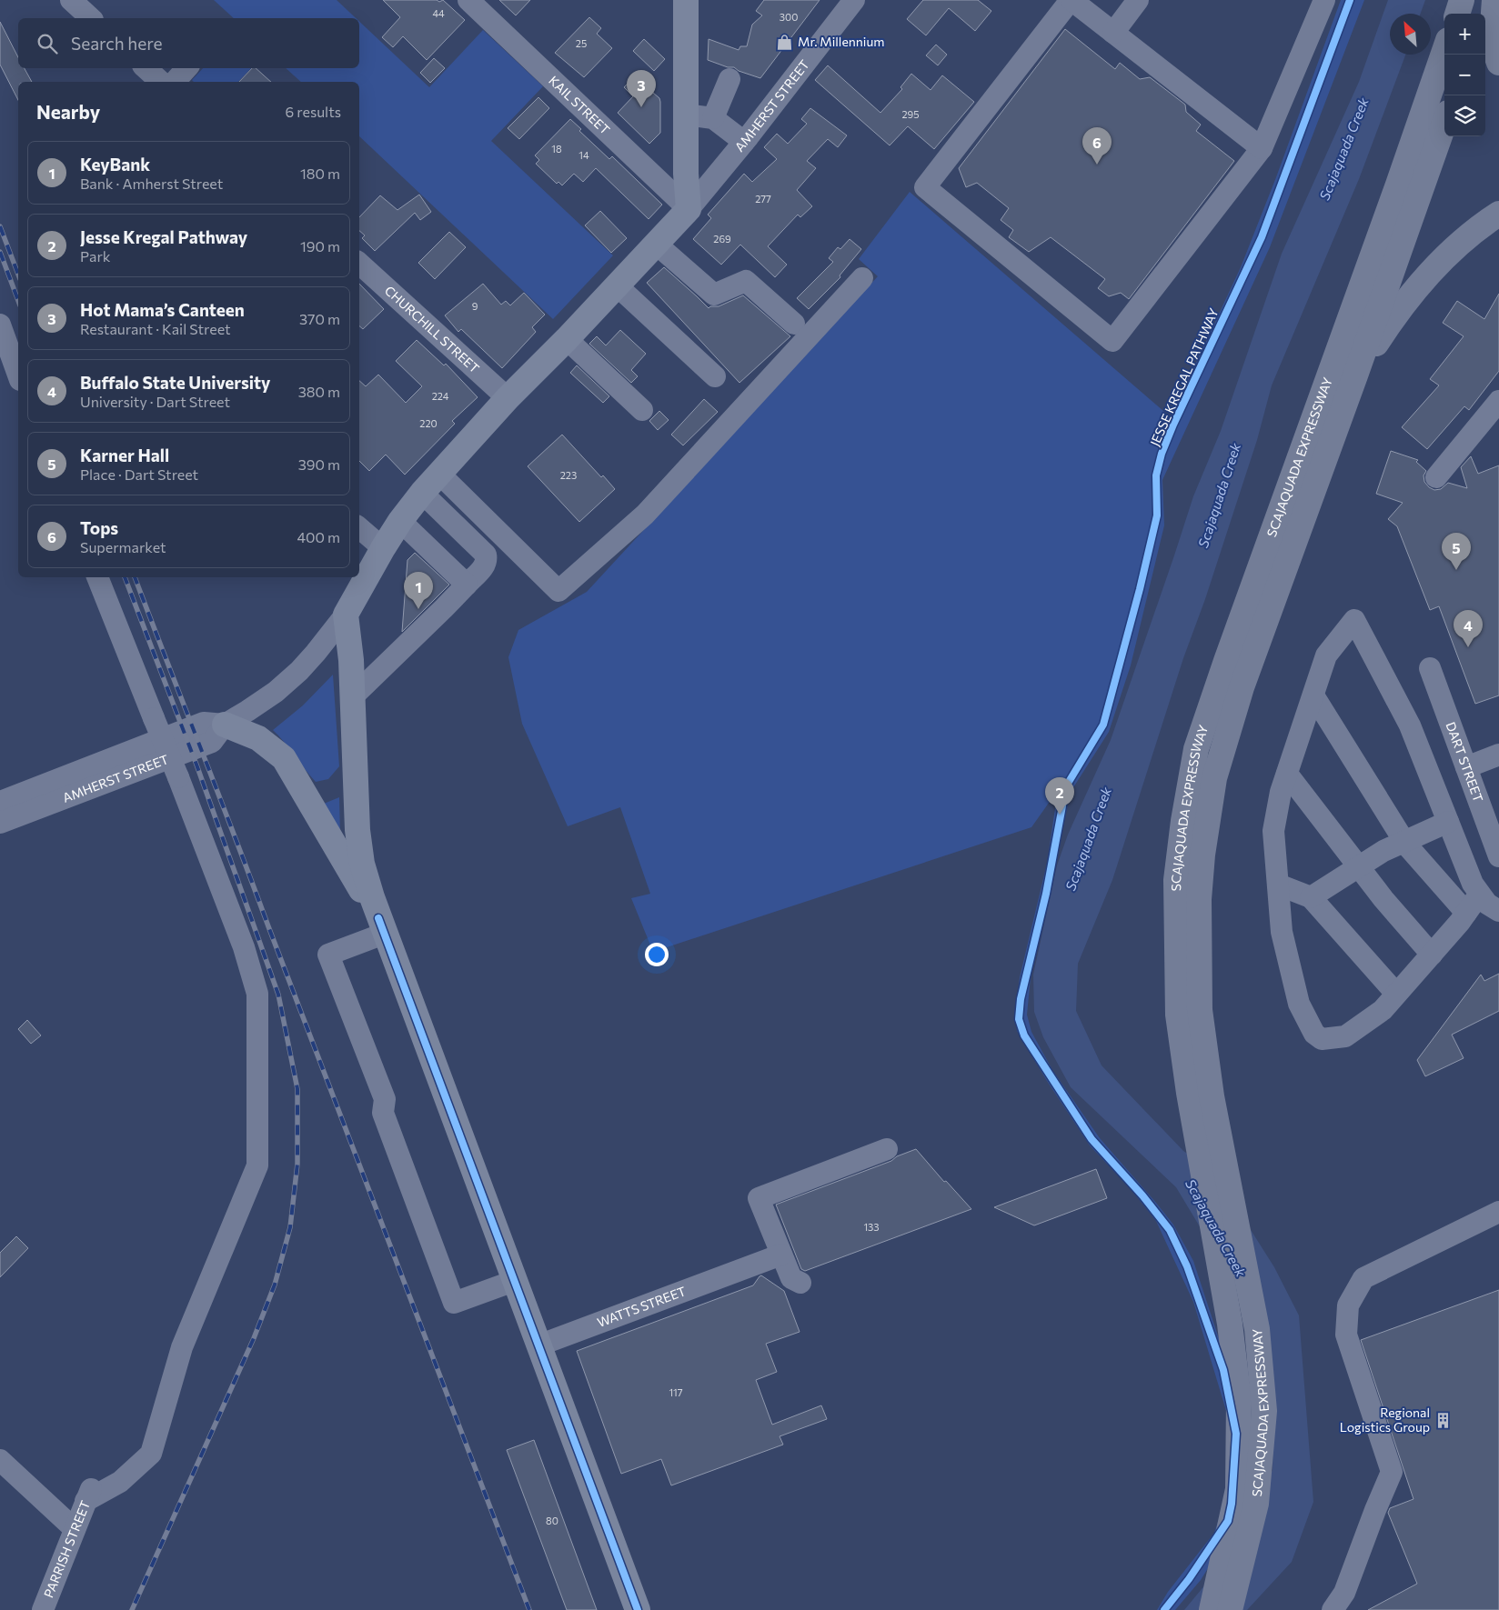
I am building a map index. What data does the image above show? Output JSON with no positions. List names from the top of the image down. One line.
{"streets":{"highway":["SCAJAQUADA EXPRESSWAY"],"street":["KAIL STREET","AMHERST STREET","CHURCHILL STREET","DART STREET","WATTS STREET","PARRISH STREET"],"cycle path":["JESSE KREGAL PATHWAY"]},"crossings":[["KAIL STREET","AMHERST STREET"]],"water":["Scajaquada Creek"],"places":{"shop":["Mr. Millennium"],"building":["Regional Logistics Group"]},"house_numbers":["44","300","25","295","18","14","277","269","9","224","220","223","133","117","80"],"north":"top left","page":{"map_buttons":["+","−"],"search":"Search here","pins":["3","6","5","1","4","2"],"heading":["Nearby","6 results"],"list":[{"mark":"1","name":"KeyBank","note":"Bank · Amherst Street","value":"180 m"},{"mark":"2","name":"Jesse Kregal Pathway","note":"Park","value":"190 m"},{"mark":"3","name":"Hot Mama’s Canteen","note":"Restaurant · Kail Street","value":"370 m"},{"mark":"4","name":"Buffalo State University","note":"University · Dart Street","value":"380 m"},{"mark":"5","name":"Karner Hall","note":"Place · Dart Street","value":"390 m"},{"mark":"6","name":"Tops","note":"Supermarket","value":"400 m"}]}}
